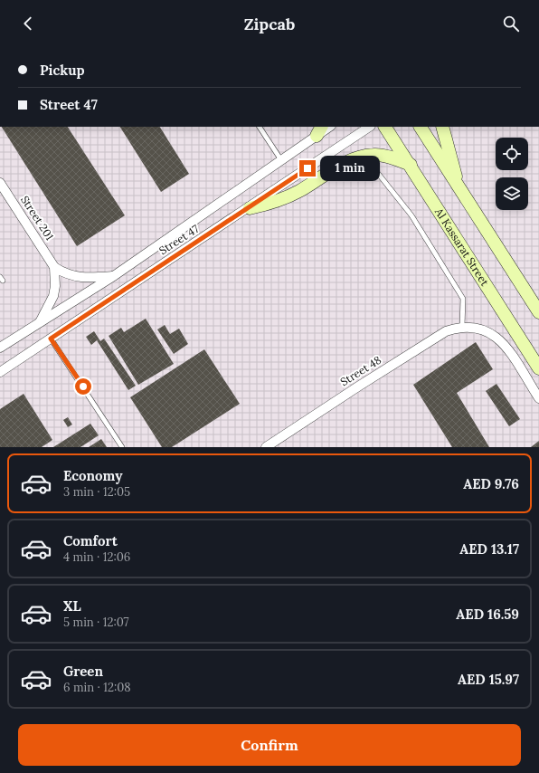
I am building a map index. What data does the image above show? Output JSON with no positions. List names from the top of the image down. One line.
{"streets":{"street":["Street 201","Street 47","Al Kassarat Street","Street 48"]},"crossings":[["Street 201","Street 47"]],"page":{"header":"Zipcab","banner":["Pickup","Street 47"],"bubble":"1 min","list":[{"name":"Economy","note":"3 min · 12:05","value":"AED 9.76"},{"name":"Comfort","note":"4 min · 12:06","value":"AED 13.17"},{"name":"XL","note":"5 min · 12:07","value":"AED 16.59"},{"name":"Green","note":"6 min · 12:08","value":"AED 15.97"}],"buttons":"Confirm"}}
